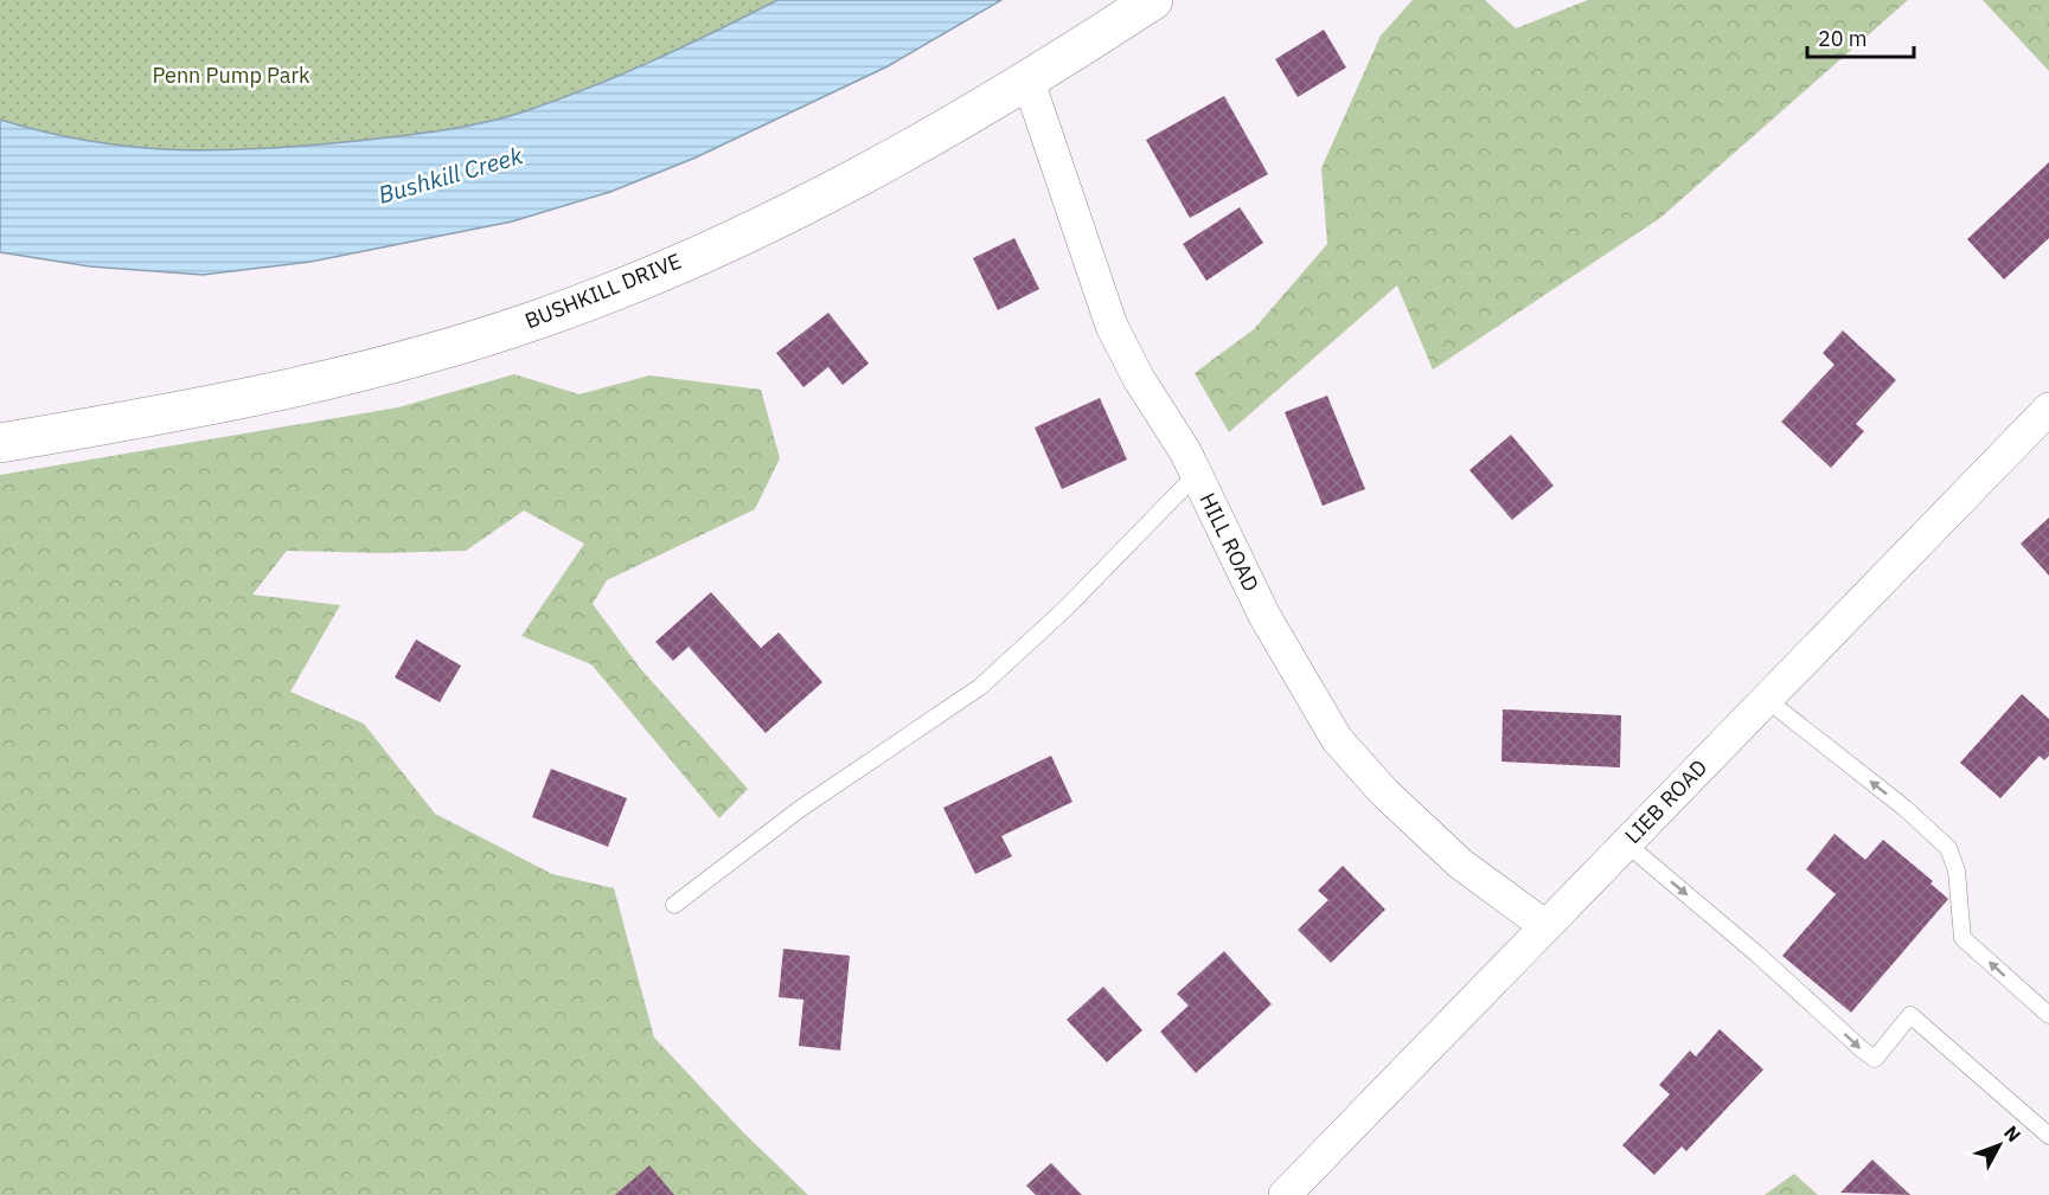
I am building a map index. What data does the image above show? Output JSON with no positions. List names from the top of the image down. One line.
{"streets":{"main road":["BUSHKILL DRIVE"],"street":["HILL ROAD","LIEB ROAD"]},"crossings":[["BUSHKILL DRIVE","HILL ROAD"],["HILL ROAD","LIEB ROAD"]],"water":["Bushkill Creek"],"parks":["Penn Pump Park"],"scale_bar":"20 m","north":"top right"}
